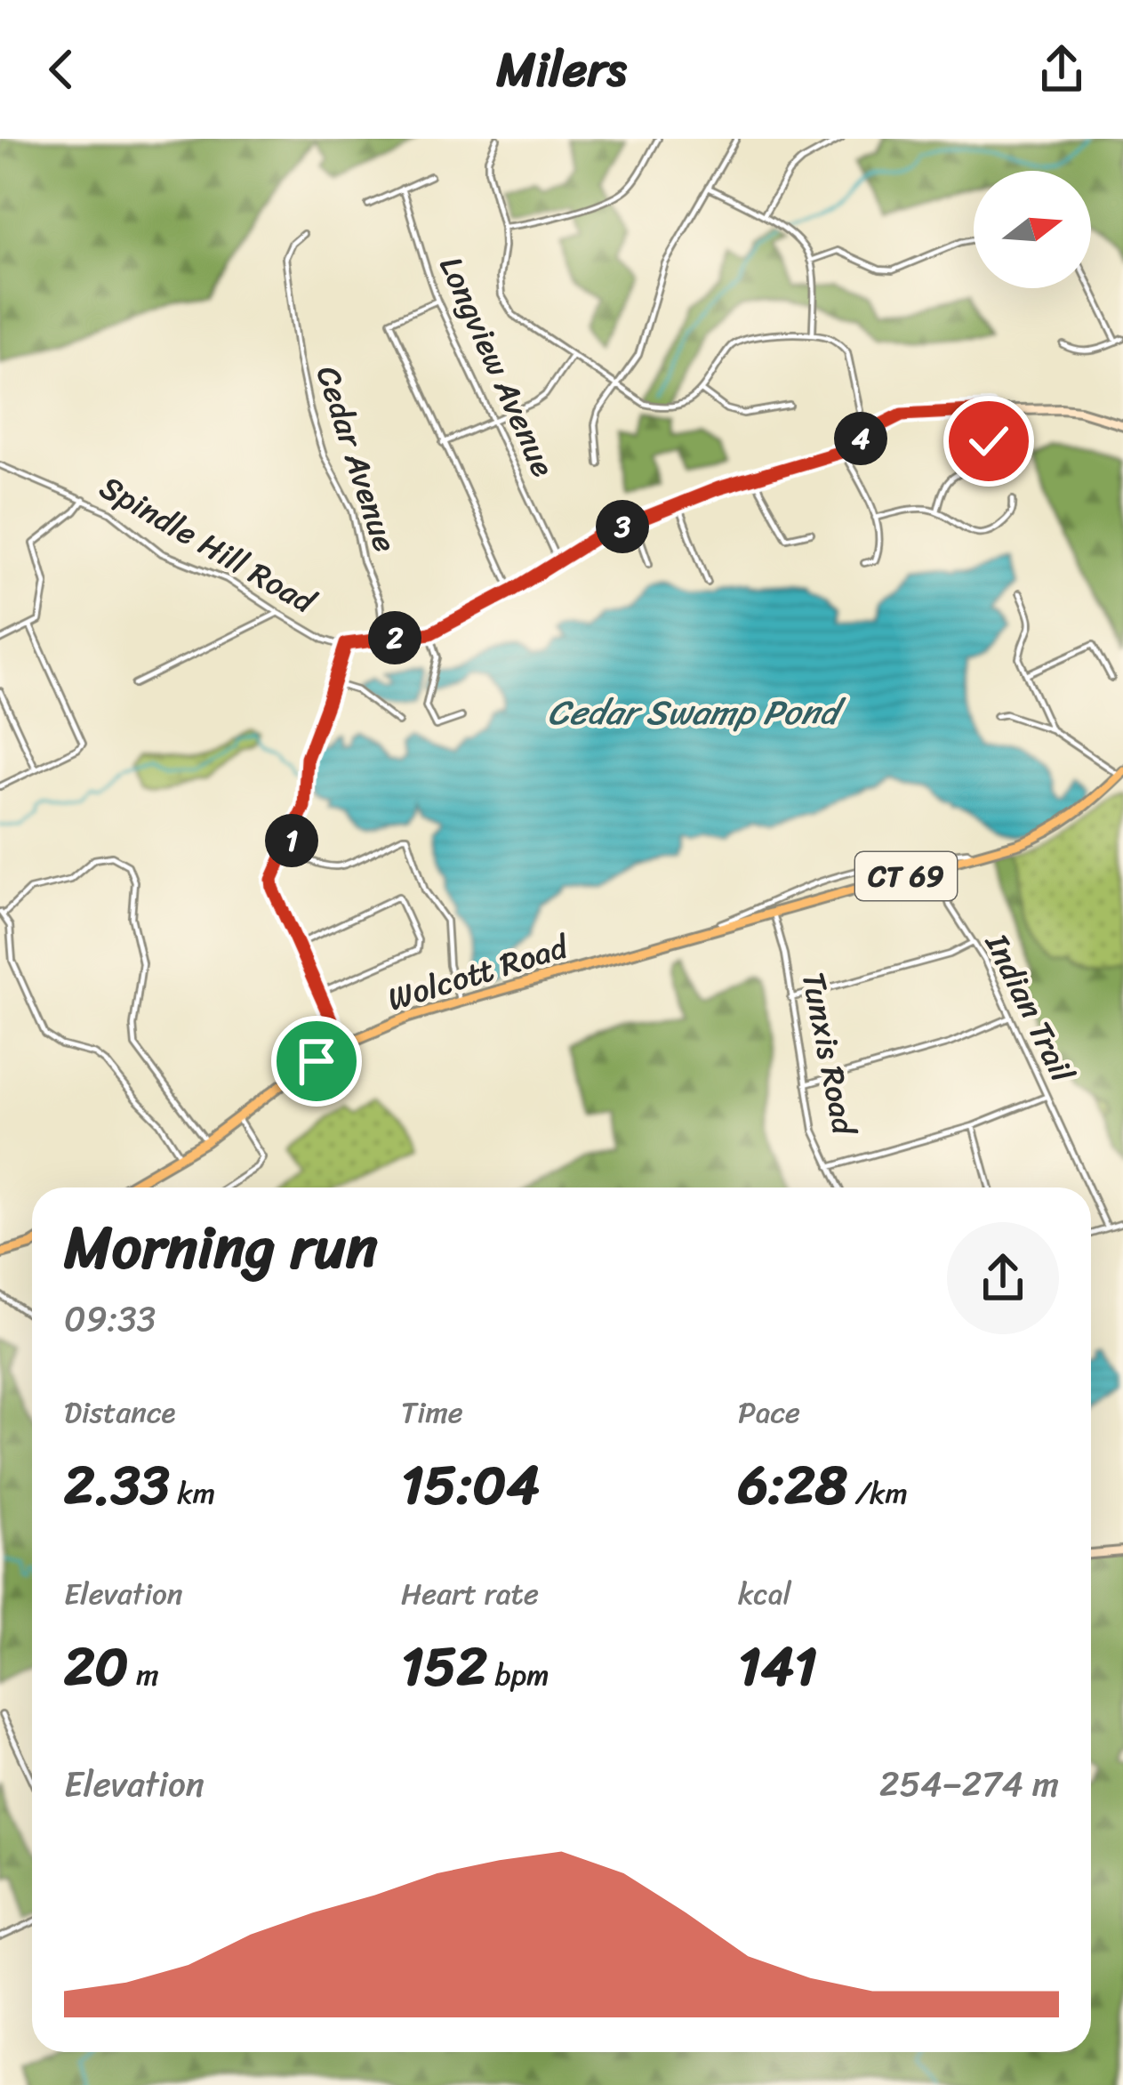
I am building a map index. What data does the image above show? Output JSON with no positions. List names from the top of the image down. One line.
{"streets":{"main road":["CT 69","Wolcott Road"],"street":["Longview Avenue","Cedar Avenue","Spindle Hill Road","Indian Trail","Tunxis Road"]},"crossings":[["Wolcott Road","Indian Trail"],["Wolcott Road","Tunxis Road"]],"water":["Cedar Swamp Pond"],"north":"right","page":{"header":"Milers","pins":["4","3","2","1"],"heading":["Morning run","09:33"],"stats":[["Distance","2.33 km"],["Time","15:04"],["Pace","6:28 /km"],["Elevation","20 m"],["Heart rate","152 bpm"],["kcal","141"]],"chart":["Elevation","254–274 m"]}}
